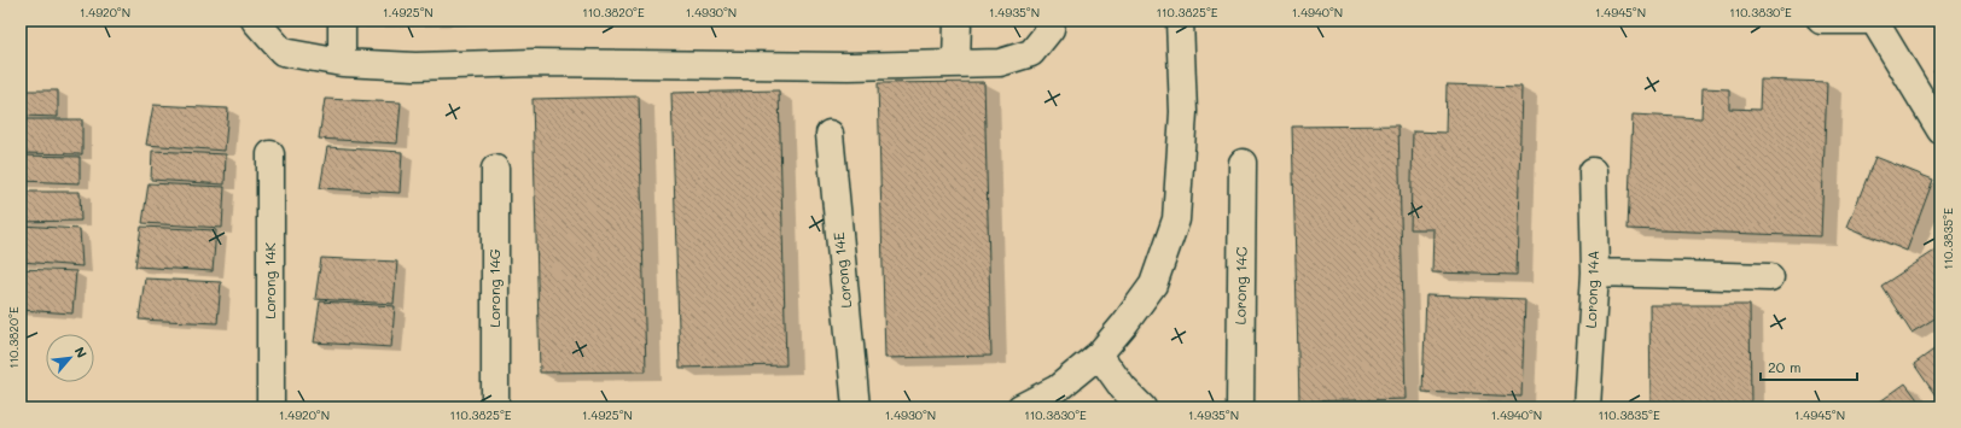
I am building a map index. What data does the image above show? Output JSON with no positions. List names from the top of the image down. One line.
{"streets":{"street":["Lorong 14E","Lorong 14K","Lorong 14C","Lorong 14G","Lorong 14A"]},"scale_bar":"20 m","north":"top right","coordinates":["1.4920°N","1.4925°N","110.3820°E","1.4930°N","1.4935°N","110.3825°E","1.4940°N","1.4945°N","110.3830°E","110.3835°E"]}
